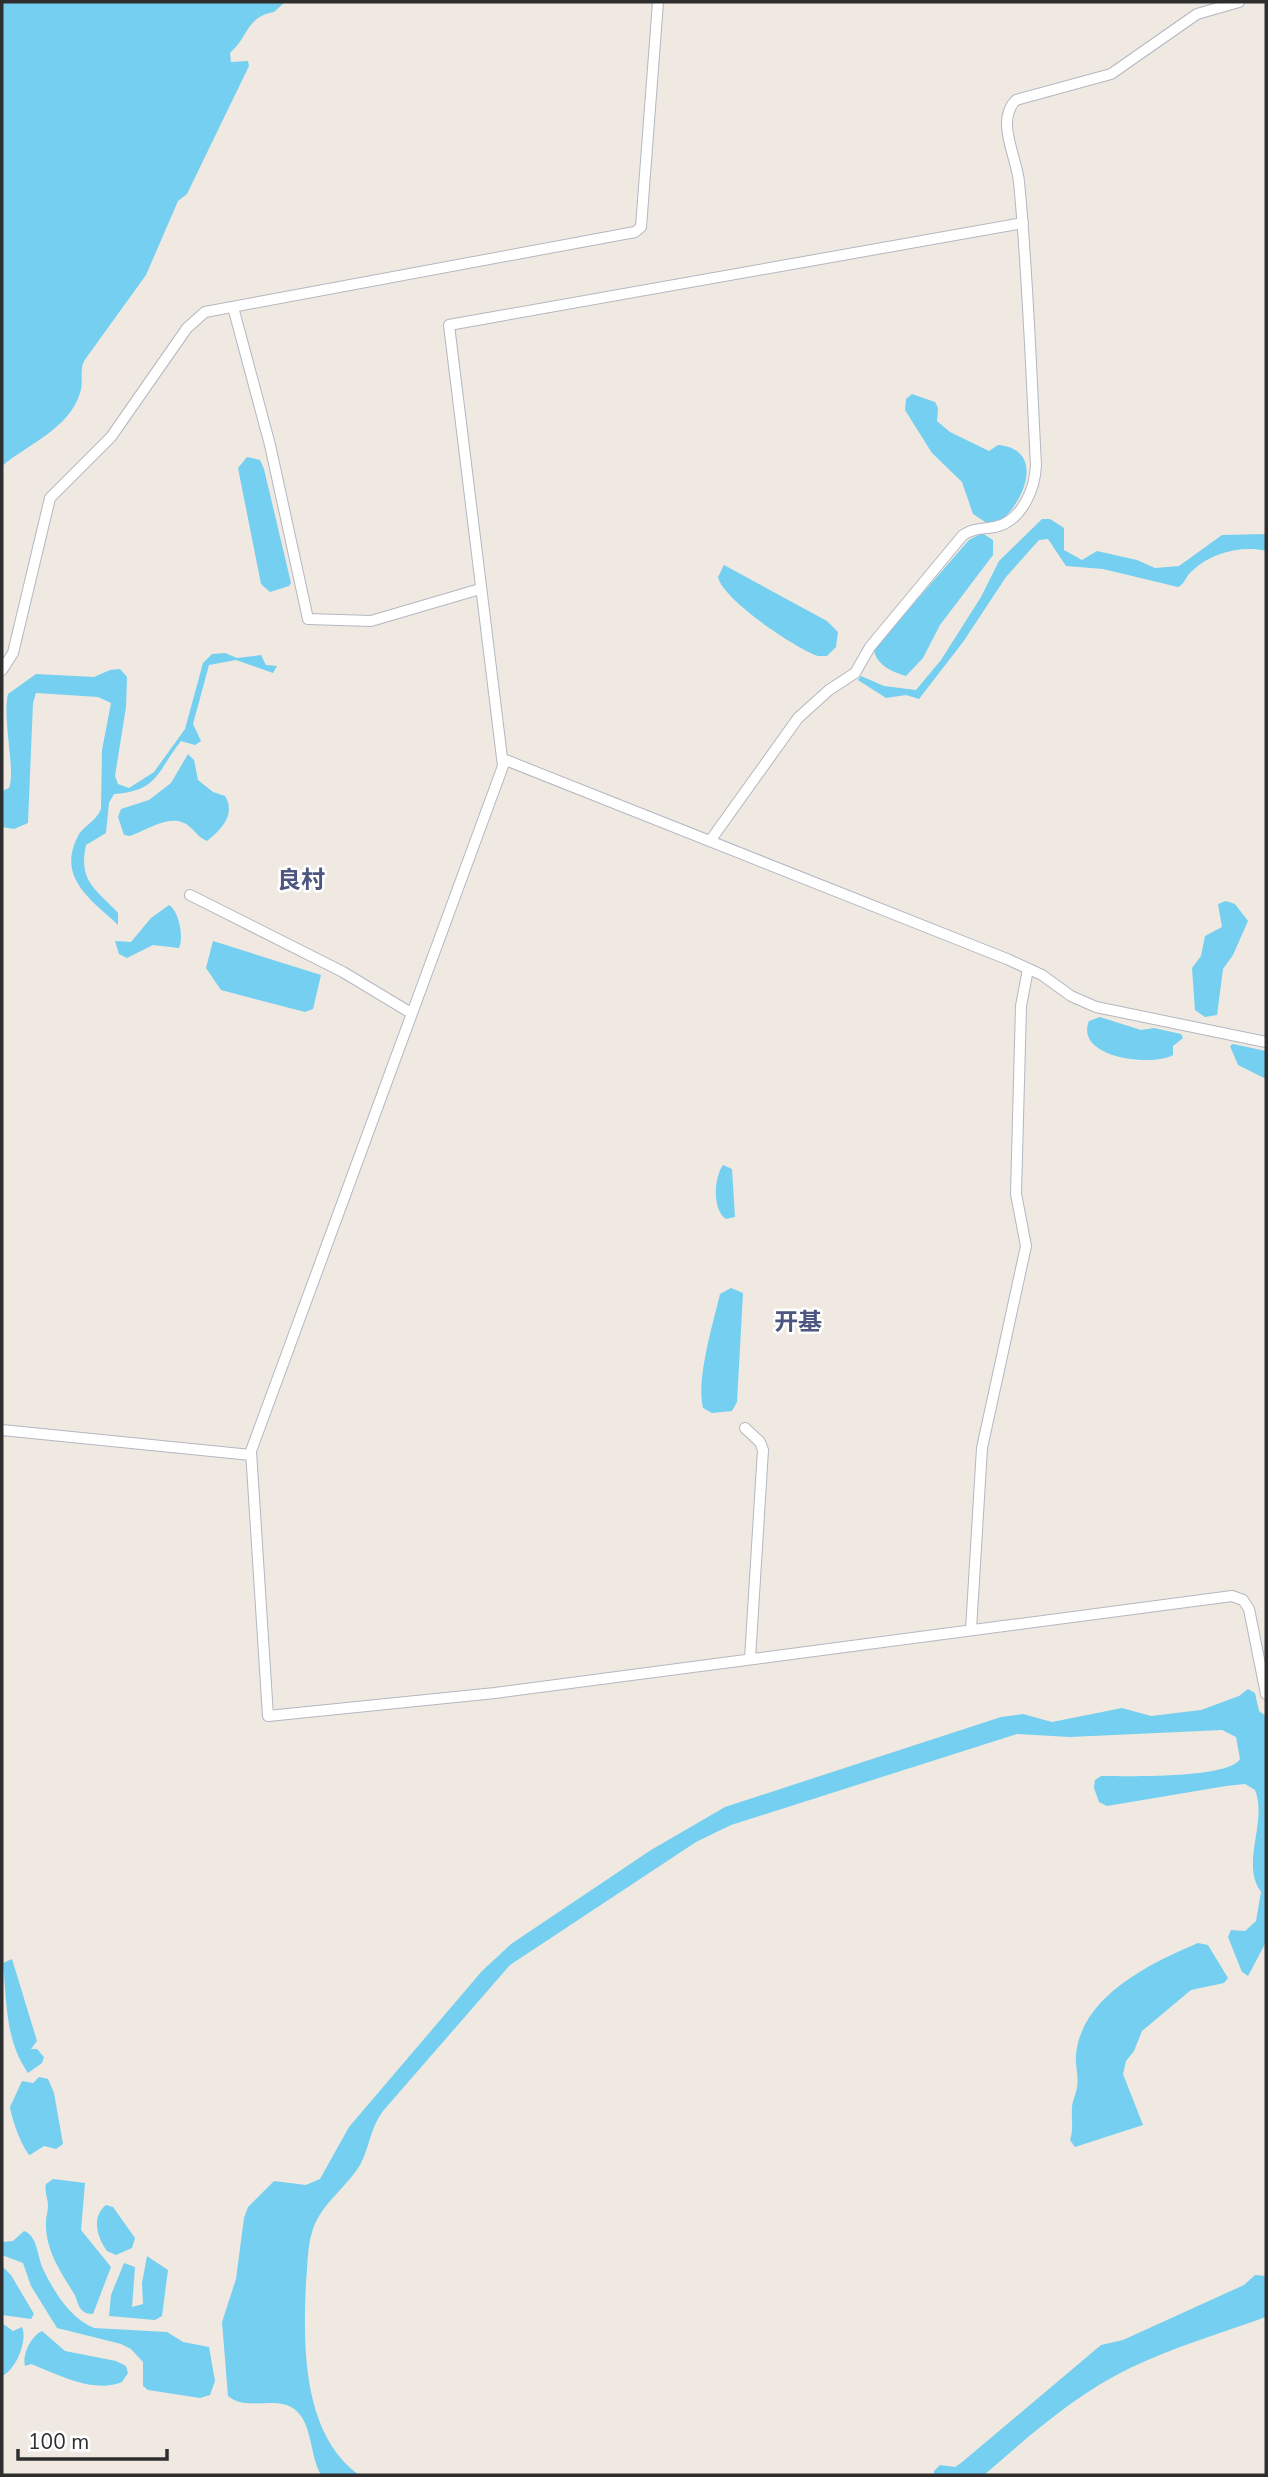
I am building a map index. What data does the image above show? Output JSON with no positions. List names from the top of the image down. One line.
{"districts":["良村","开基"],"scale_bar":"100 m"}
